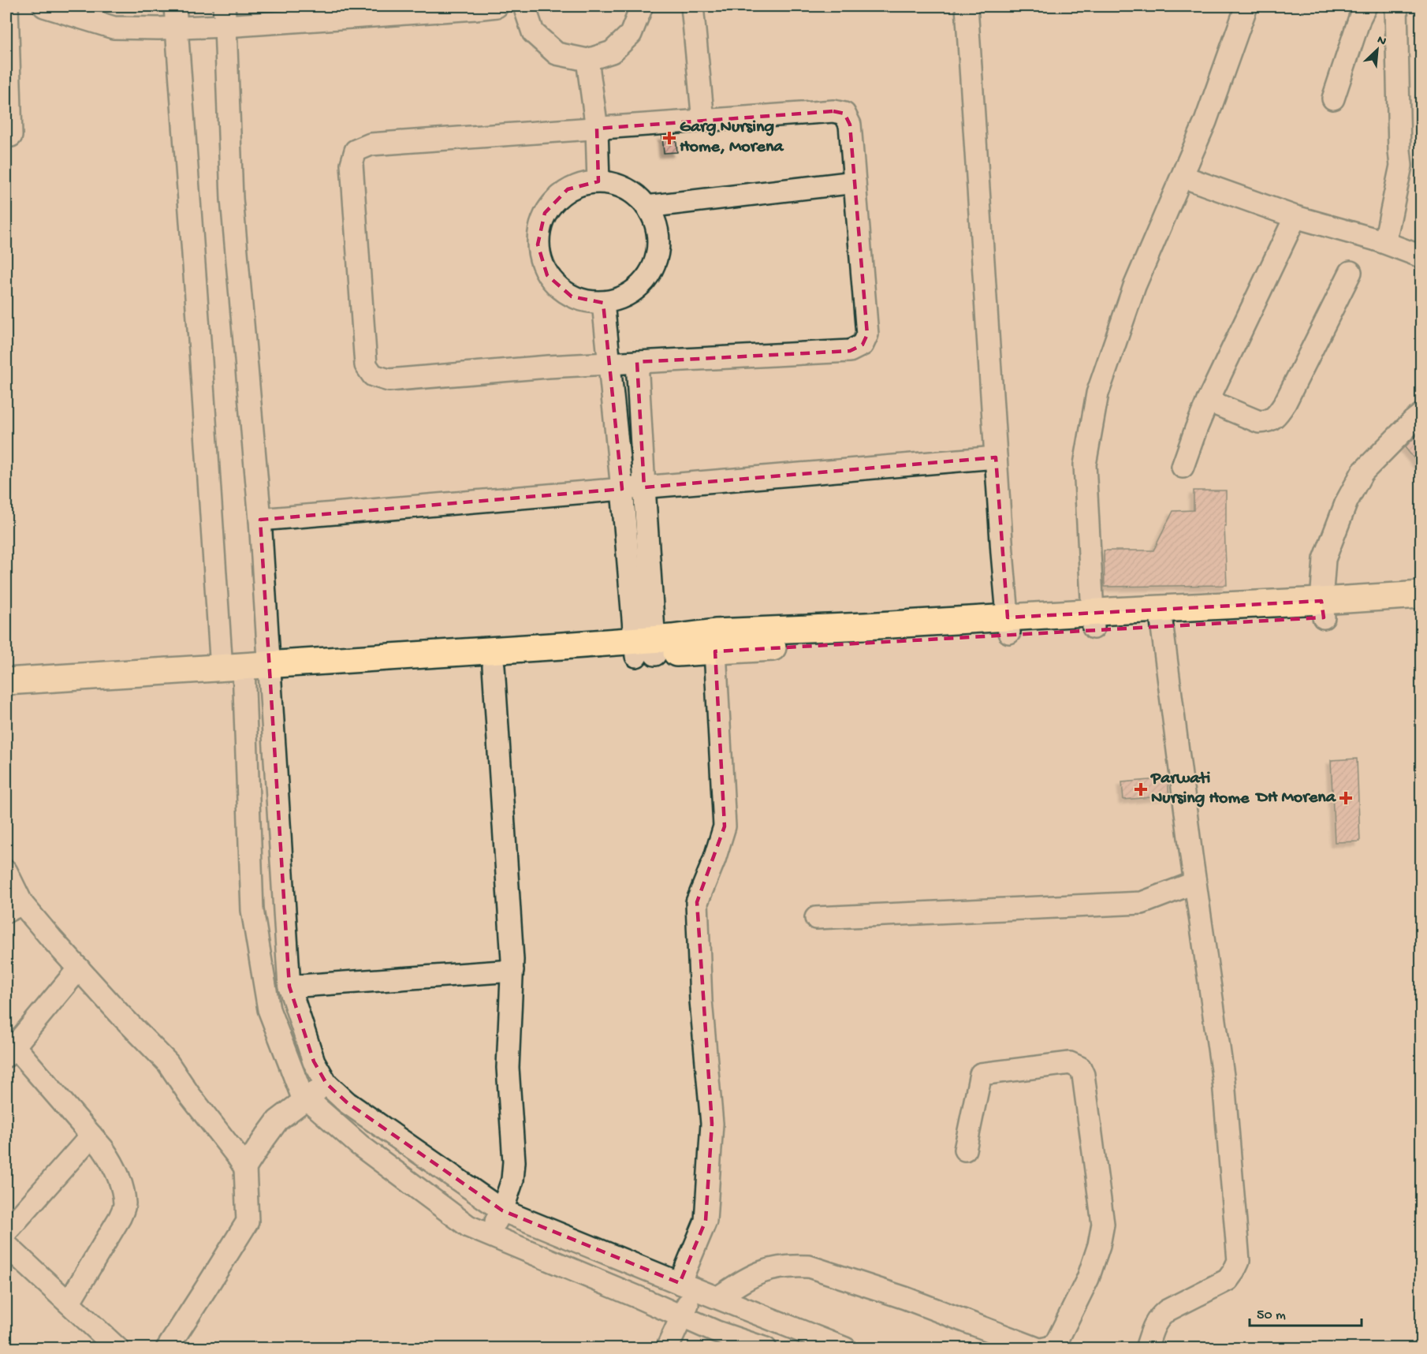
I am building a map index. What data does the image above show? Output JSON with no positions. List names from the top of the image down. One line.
{"places":{"health":["Garg Nursing Home, Morena","Parwati Nursing Home","DH Morena"]},"scale_bar":"50 m","north":"top right"}
